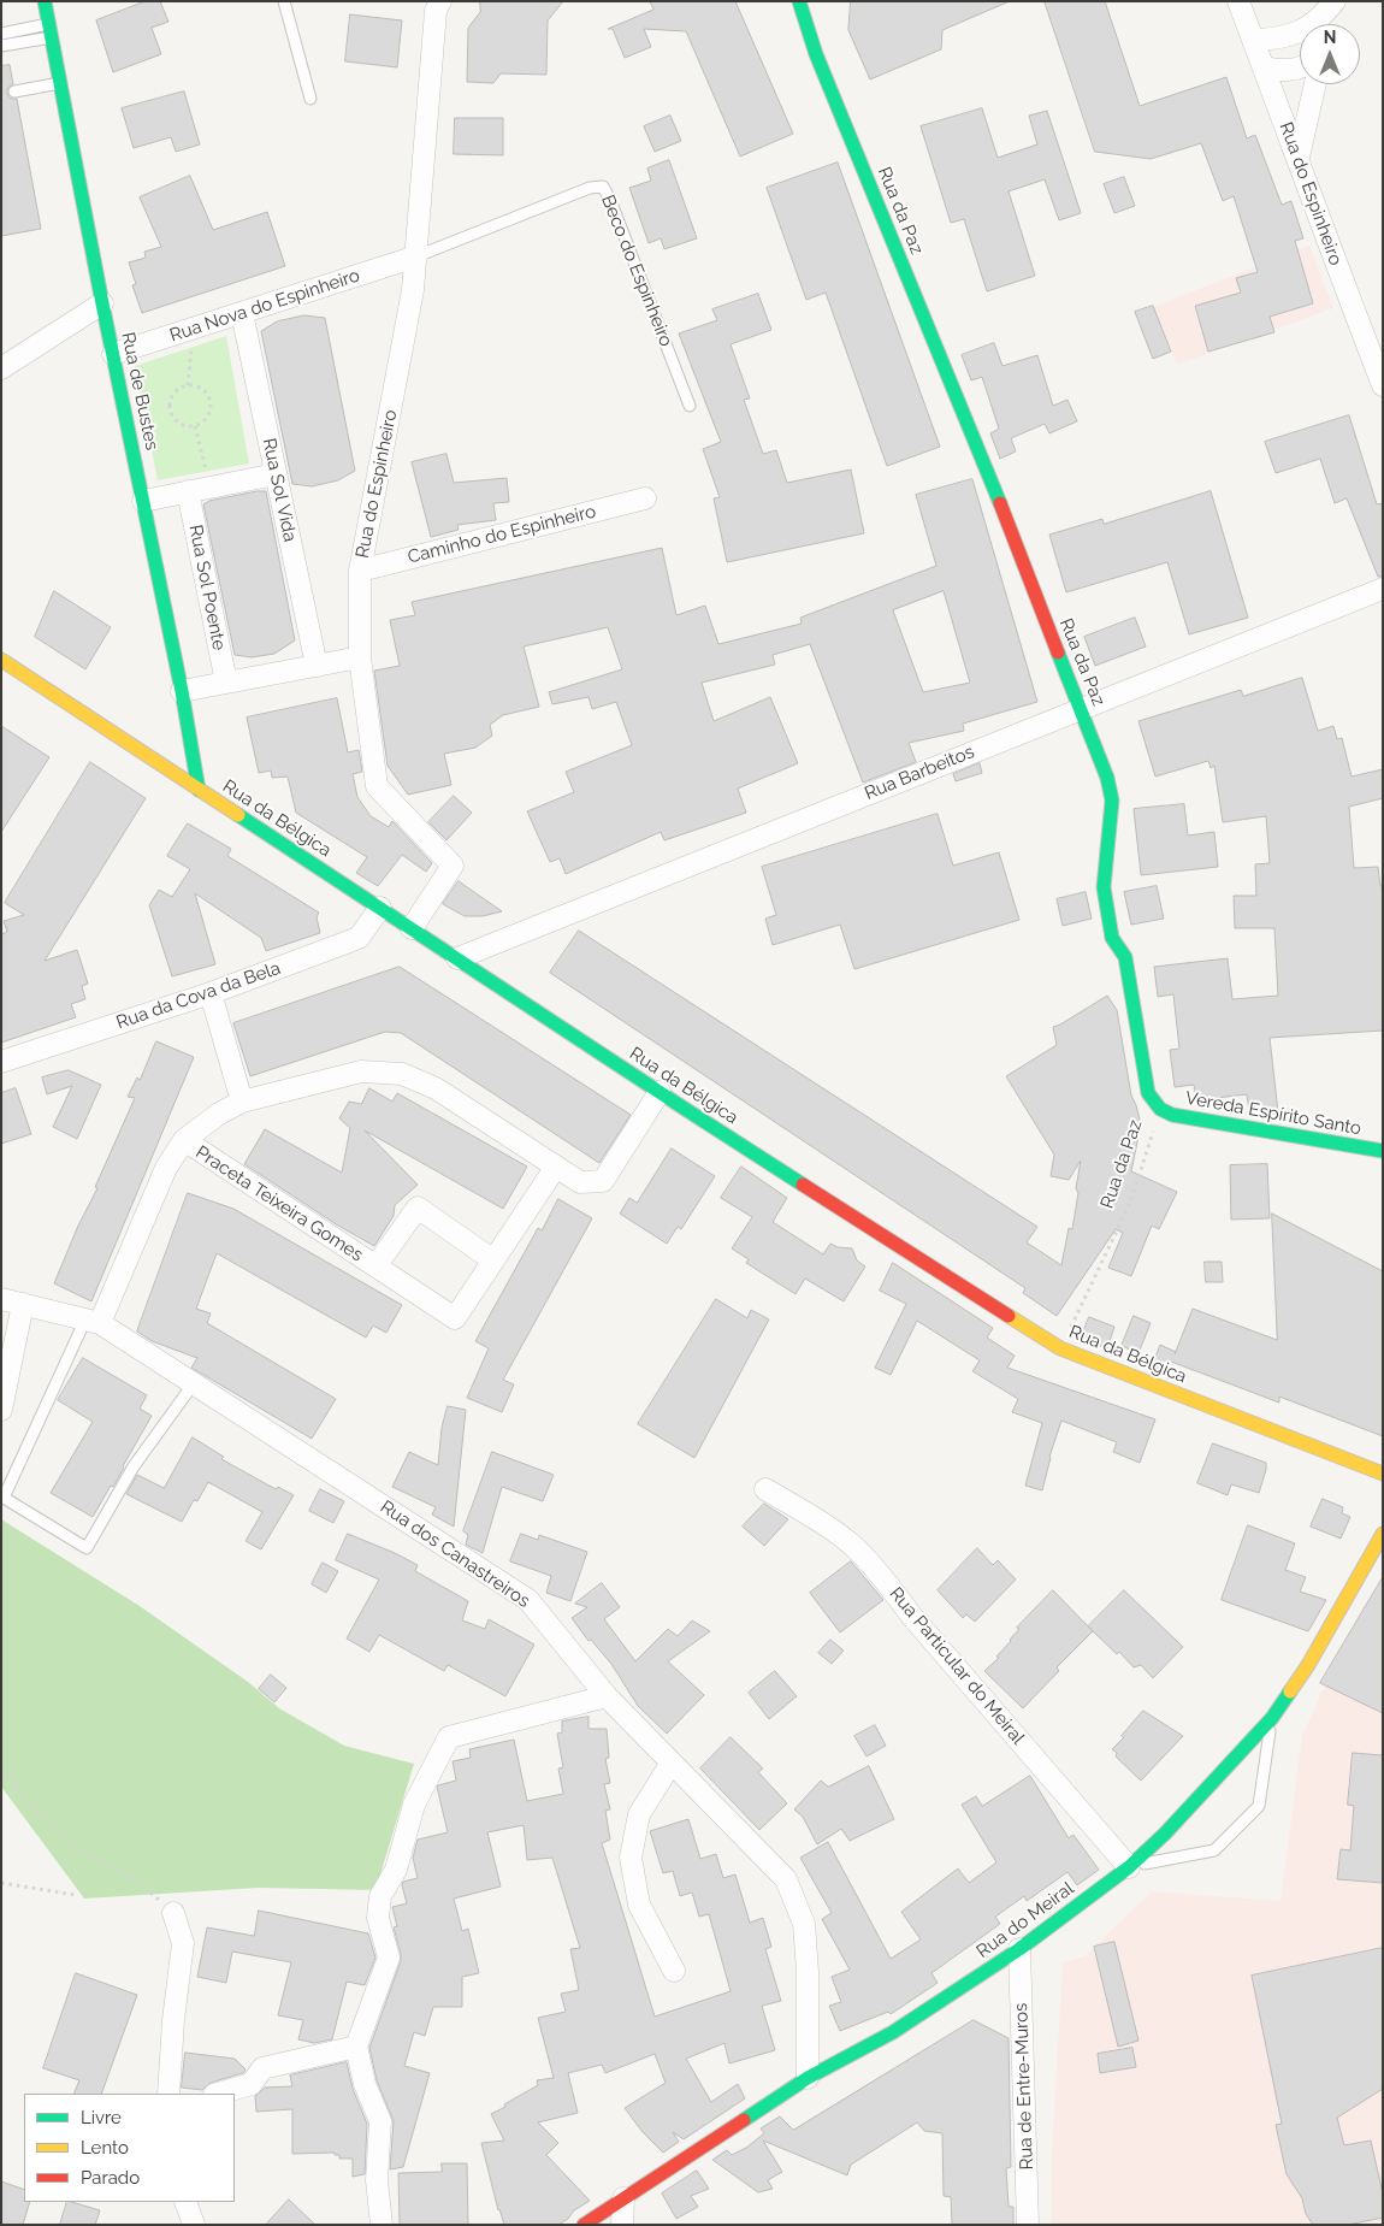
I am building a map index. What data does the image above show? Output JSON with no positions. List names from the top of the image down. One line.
{"streets":{"street":["Rua do Espinheiro","Rua da Paz","Rua Nova do Espinheiro","Rua de Bustes","Rua Sol Vida","Caminho do Espinheiro","Rua Sol Poente","Rua Barbeitos","Rua da Bélgica","Rua da Cova da Bela","Vereda Espírito Santo","Praceta Teixeira Gomes","Rua dos Canastreiros","Rua Particular do Meiral","Rua do Meiral","Rua de Entre-Muros"],"lane":["Beco do Espinheiro"]},"crossings":[["Rua do Espinheiro","Beco do Espinheiro"],["Rua do Espinheiro","Rua Nova do Espinheiro"],["Rua do Espinheiro","Caminho do Espinheiro"],["Rua do Espinheiro","Rua da Bélgica"],["Rua da Paz","Rua Barbeitos"],["Rua da Paz","Rua da Bélgica"],["Rua da Paz","Vereda Espírito Santo"],["Beco do Espinheiro","Rua Nova do Espinheiro"],["Rua Nova do Espinheiro","Rua de Bustes"],["Rua Nova do Espinheiro","Rua Sol Vida"],["Rua de Bustes","Rua da Bélgica"],["Rua Barbeitos","Rua da Bélgica"],["Rua da Bélgica","Rua da Cova da Bela"],["Rua dos Canastreiros","Rua do Meiral"],["Rua Particular do Meiral","Rua do Meiral"],["Rua do Meiral","Rua de Entre-Muros"]],"legend":["Livre","Lento","Parado"],"north":"top"}
